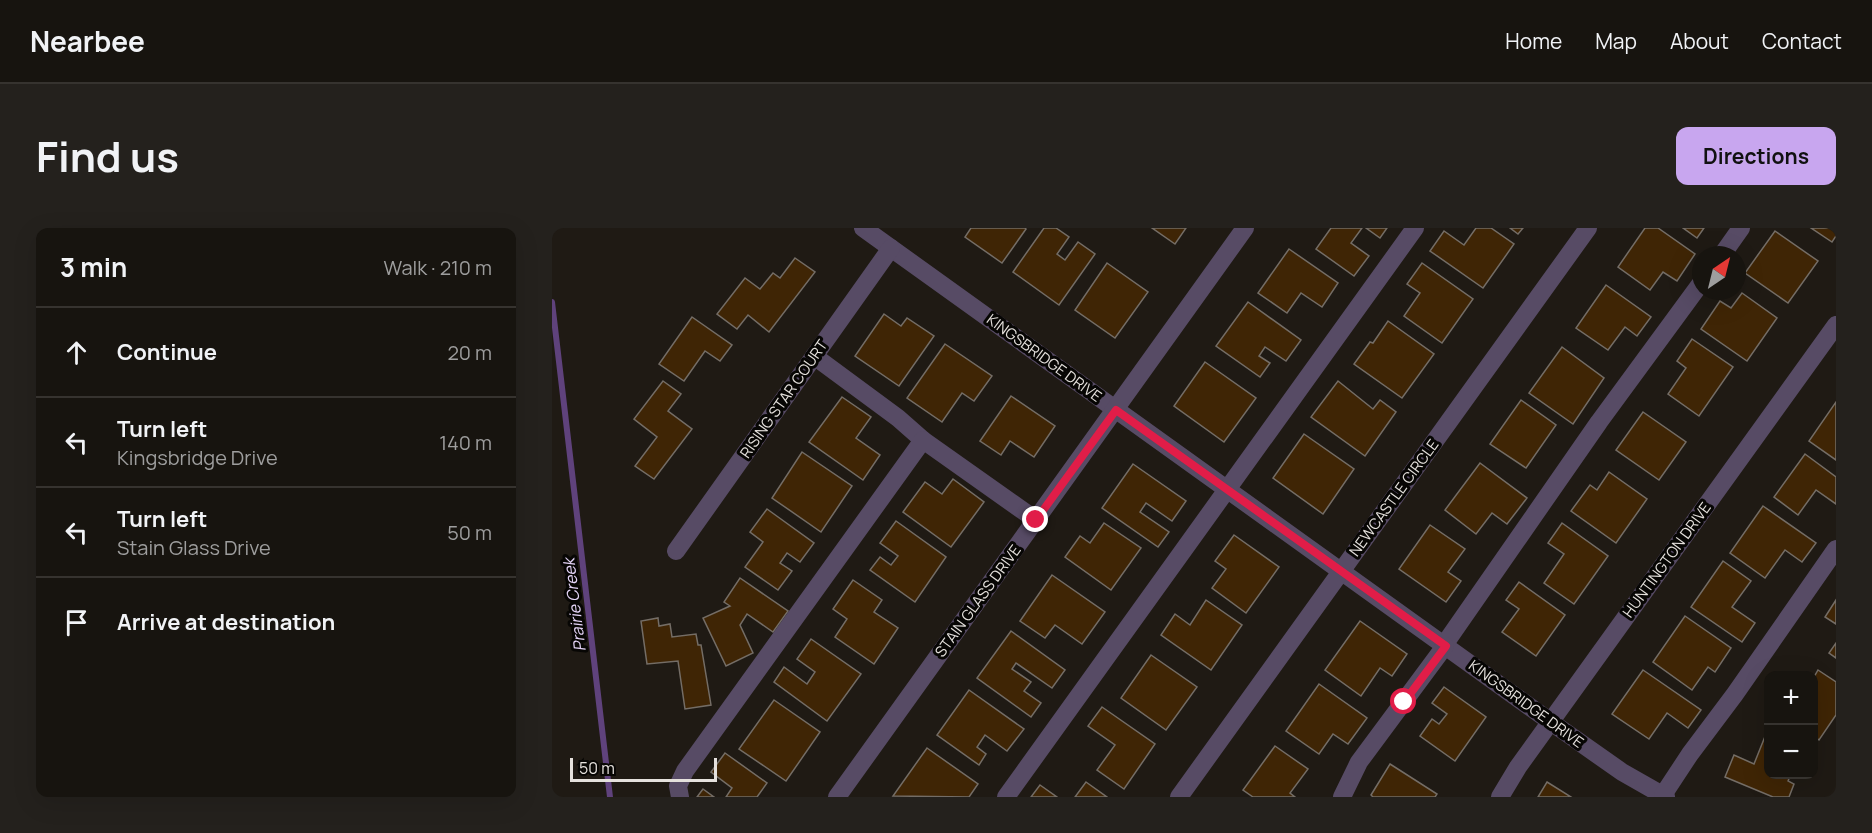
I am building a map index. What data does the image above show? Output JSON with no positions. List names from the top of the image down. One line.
{"streets":{"street":["KINGSBRIDGE DRIVE","RISING STAR COURT","NEWCASTLE CIRCLE","HUNTINGTON DRIVE","STAIN GLASS DRIVE"]},"crossings":[["KINGSBRIDGE DRIVE","RISING STAR COURT"],["KINGSBRIDGE DRIVE","NEWCASTLE CIRCLE"],["KINGSBRIDGE DRIVE","HUNTINGTON DRIVE"],["KINGSBRIDGE DRIVE","STAIN GLASS DRIVE"]],"water":["Prairie Creek"],"scale_bar":"50 m","north":"top right","page":{"header":"Nearbee","nav":["Home","Map","About","Contact"],"title":"Find us","buttons":"Directions","heading":["3 min","Walk · 210 m"],"list":[["Continue","20 m"],["Turn left","Kingsbridge Drive","140 m"],["Turn left","Stain Glass Drive","50 m"],"Arrive at destination"],"map_buttons":["+","−"],"scale":"50 m"}}
